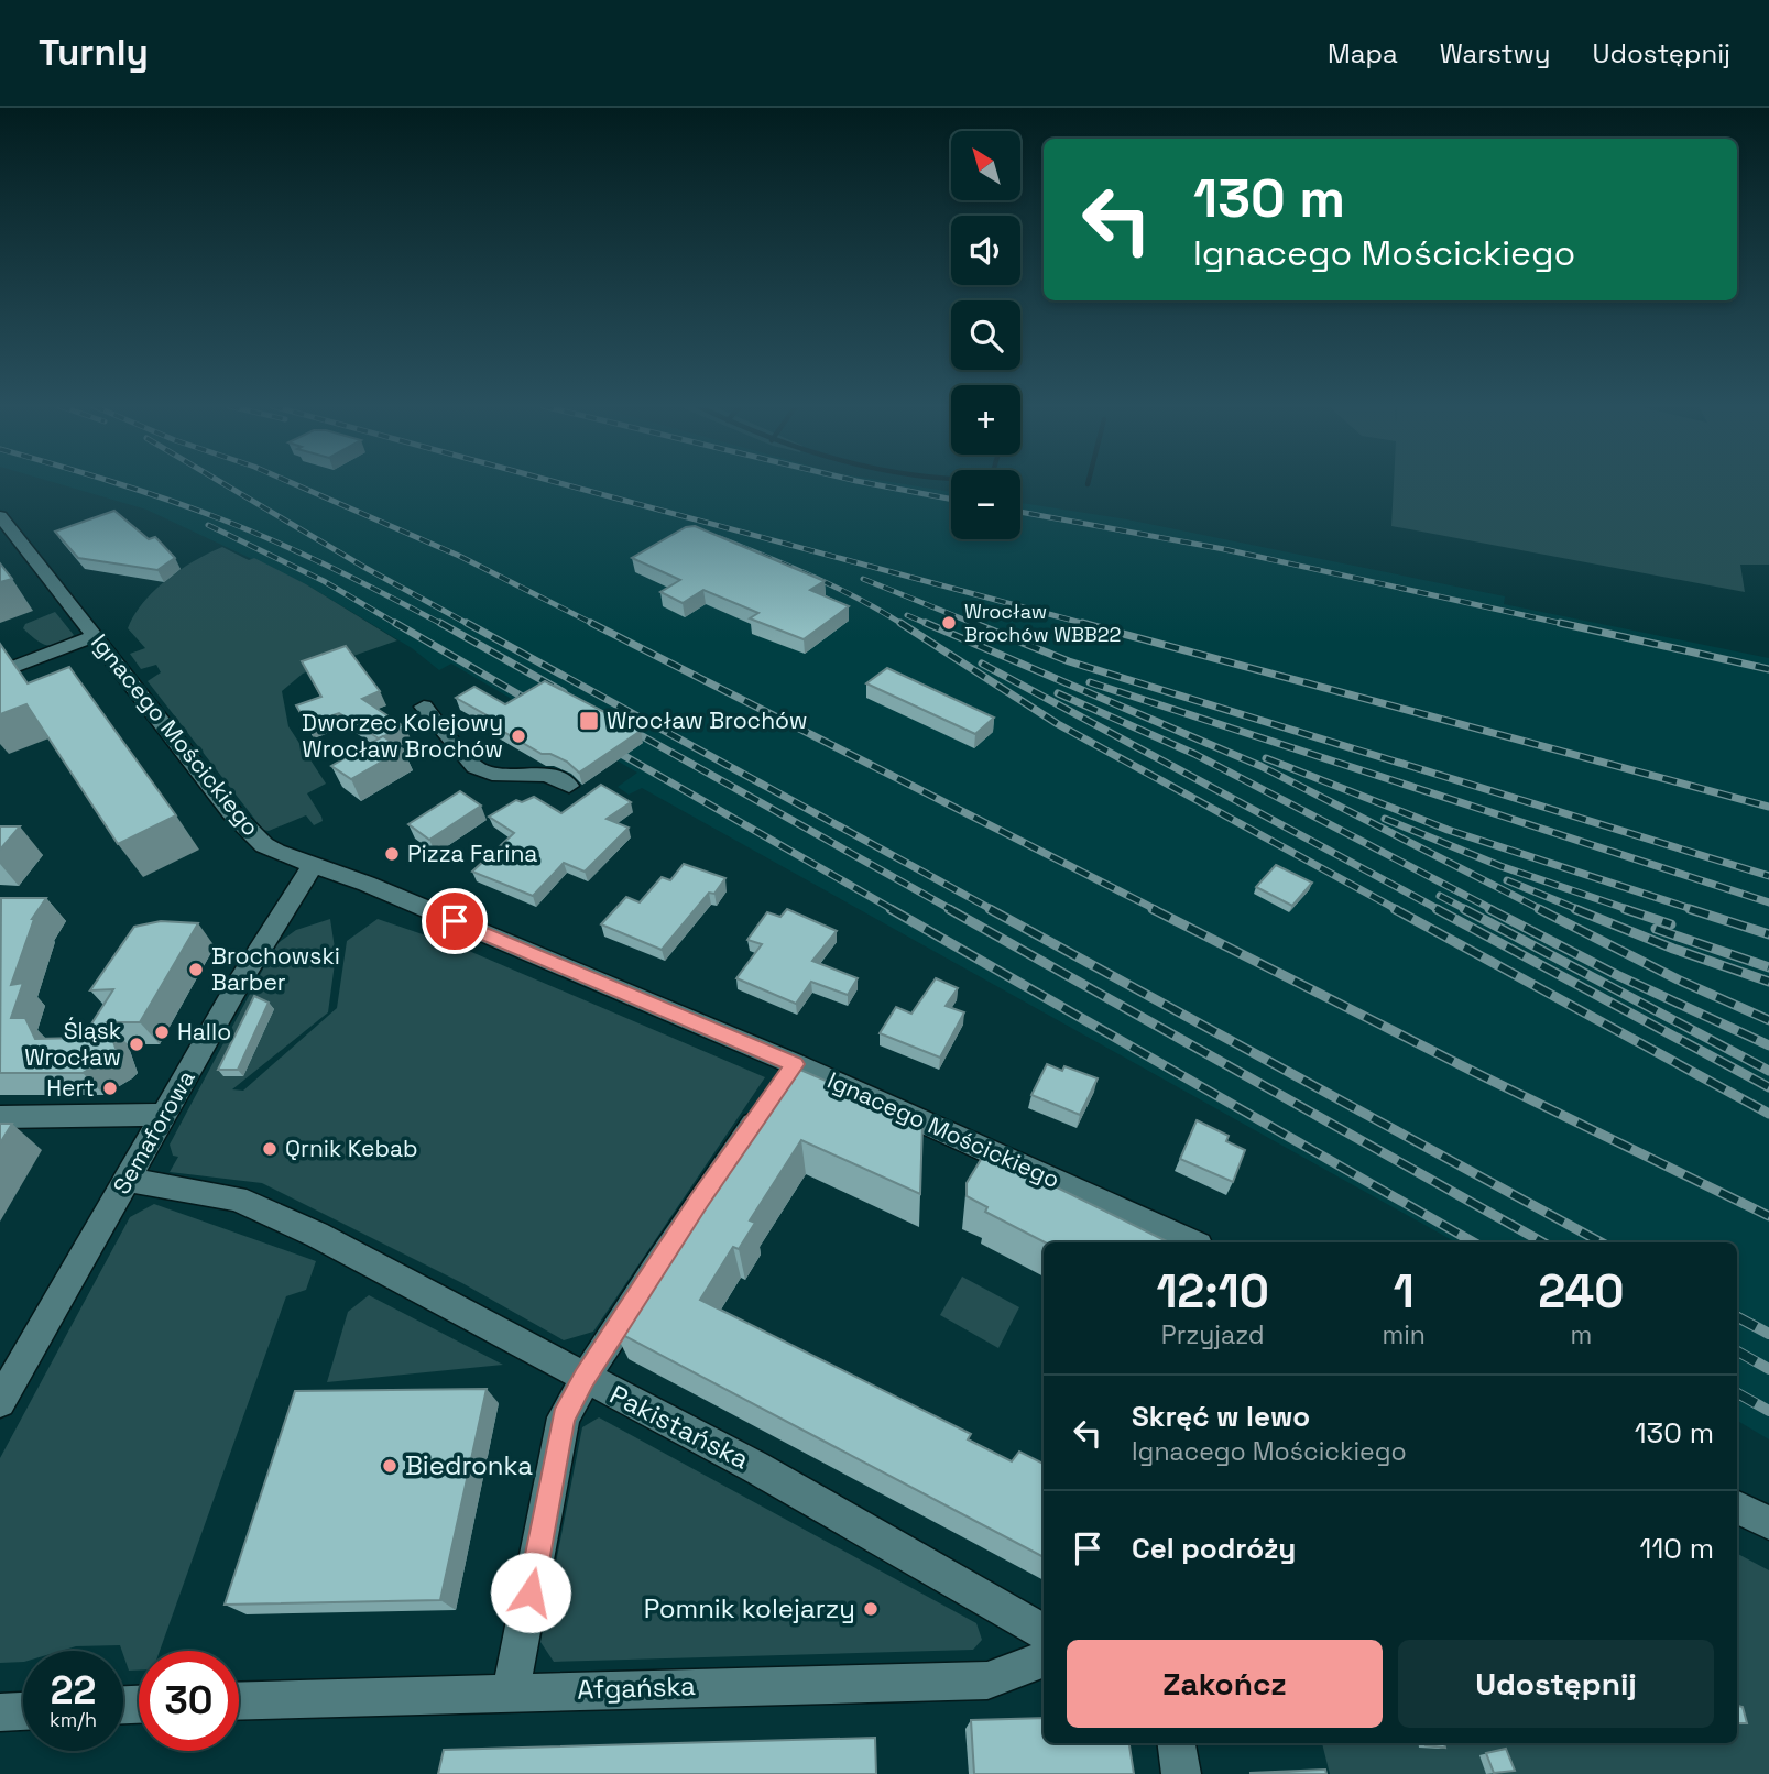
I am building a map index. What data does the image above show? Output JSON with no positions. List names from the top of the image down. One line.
{"streets":{"street":["Ignacego Mościckiego","Semaforowa","Pakistańska","Afgańska"]},"crossings":[["Ignacego Mościckiego","Semaforowa"],["Semaforowa","Pakistańska"]],"places":{"other":["Wrocław Brochów WBB22","Dworzec Kolejowy Wrocław Brochów","Pizza Farina","Brochowski Barber","Hallo","Śląsk Wrocław","Hert","Qrnik Kebab","Biedronka","Pomnik kolejarzy"],"transit":["Wrocław Brochów"]},"north":"top left","page":{"header":"Turnly","nav":["Mapa","Warstwy","Udostępnij"],"map_buttons":["+","−"],"turn":["130 m","Ignacego Mościckiego"],"eta":["12:10","Przyjazd","1","min","240","m"],"list":[{"name":"Skręć w lewo","note":"Ignacego Mościckiego","value":"130 m"},{"name":"Cel podróży","value":"110 m"}],"buttons":["Zakończ","Udostępnij"],"speed":"22 km/h","limit":"30"}}
